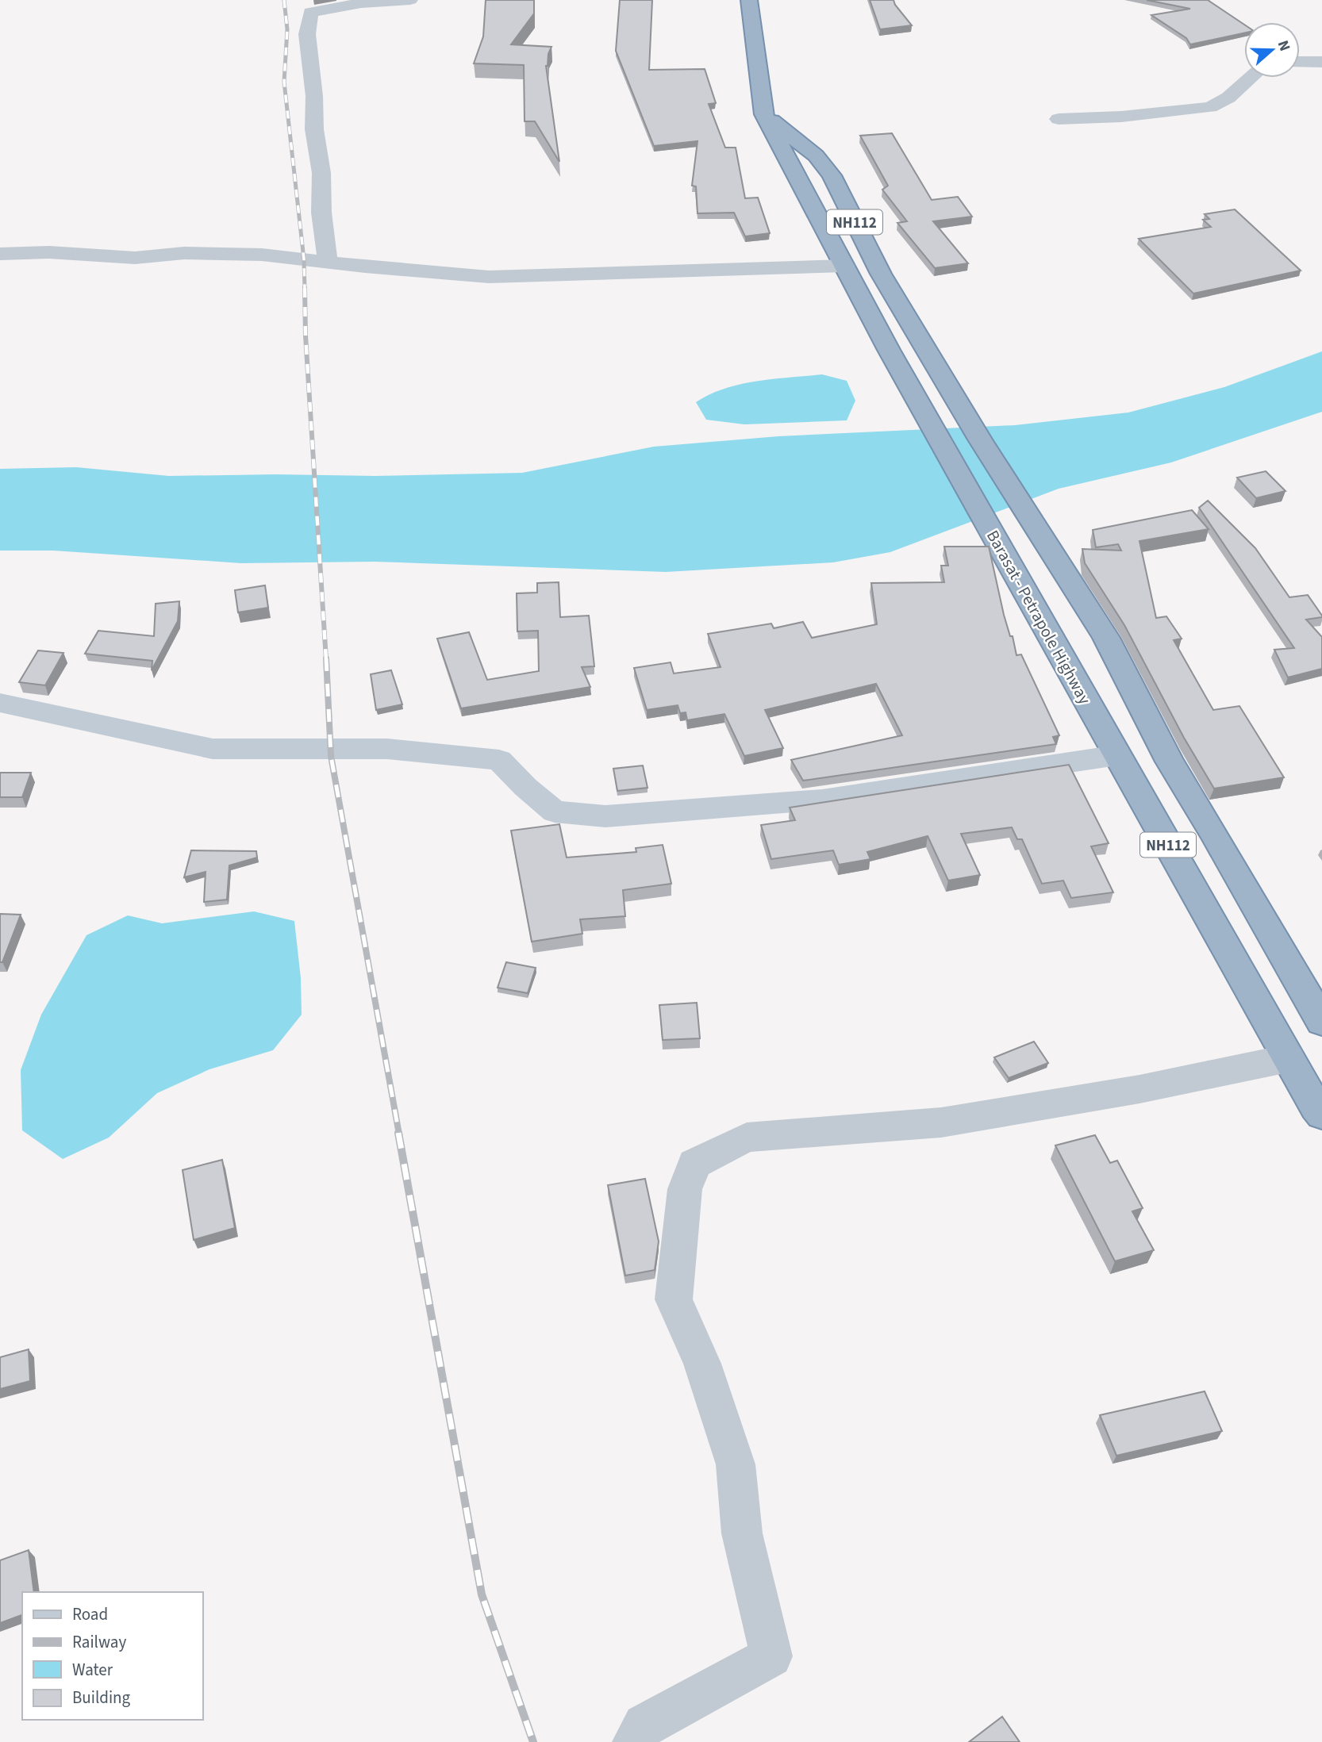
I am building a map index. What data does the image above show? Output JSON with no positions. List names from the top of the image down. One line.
{"streets":{"highway":["NH112","Barasat - Petrapole Highway"]},"crossings":[["NH112","Barasat - Petrapole Highway"]],"legend":["Road","Railway","Water","Building"],"north":"right"}
